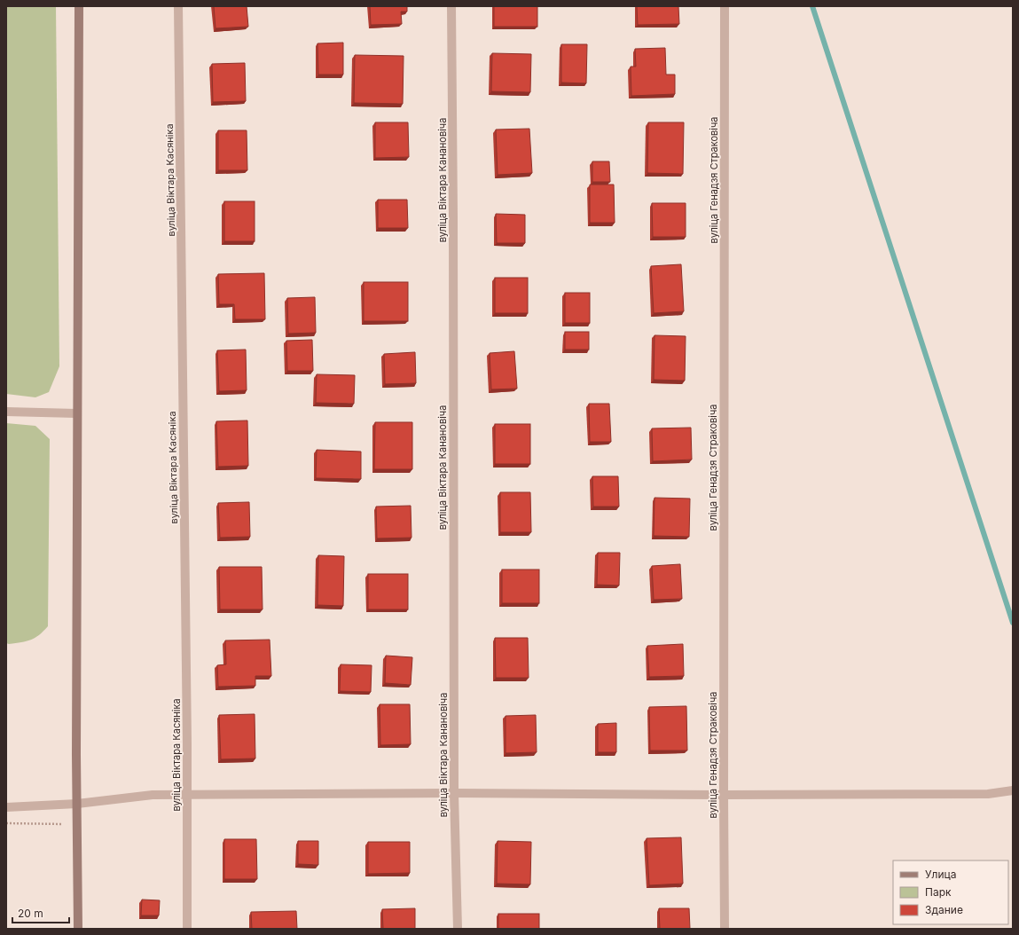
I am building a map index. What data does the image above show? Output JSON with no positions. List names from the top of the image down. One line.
{"streets":{"street":["вуліца Віктара Касяніка","вуліца Віктара Канановіча","вуліца Генадзя Страковіча"]},"legend":["Улица","Парк","Здание"],"scale_bar":"20 m"}
